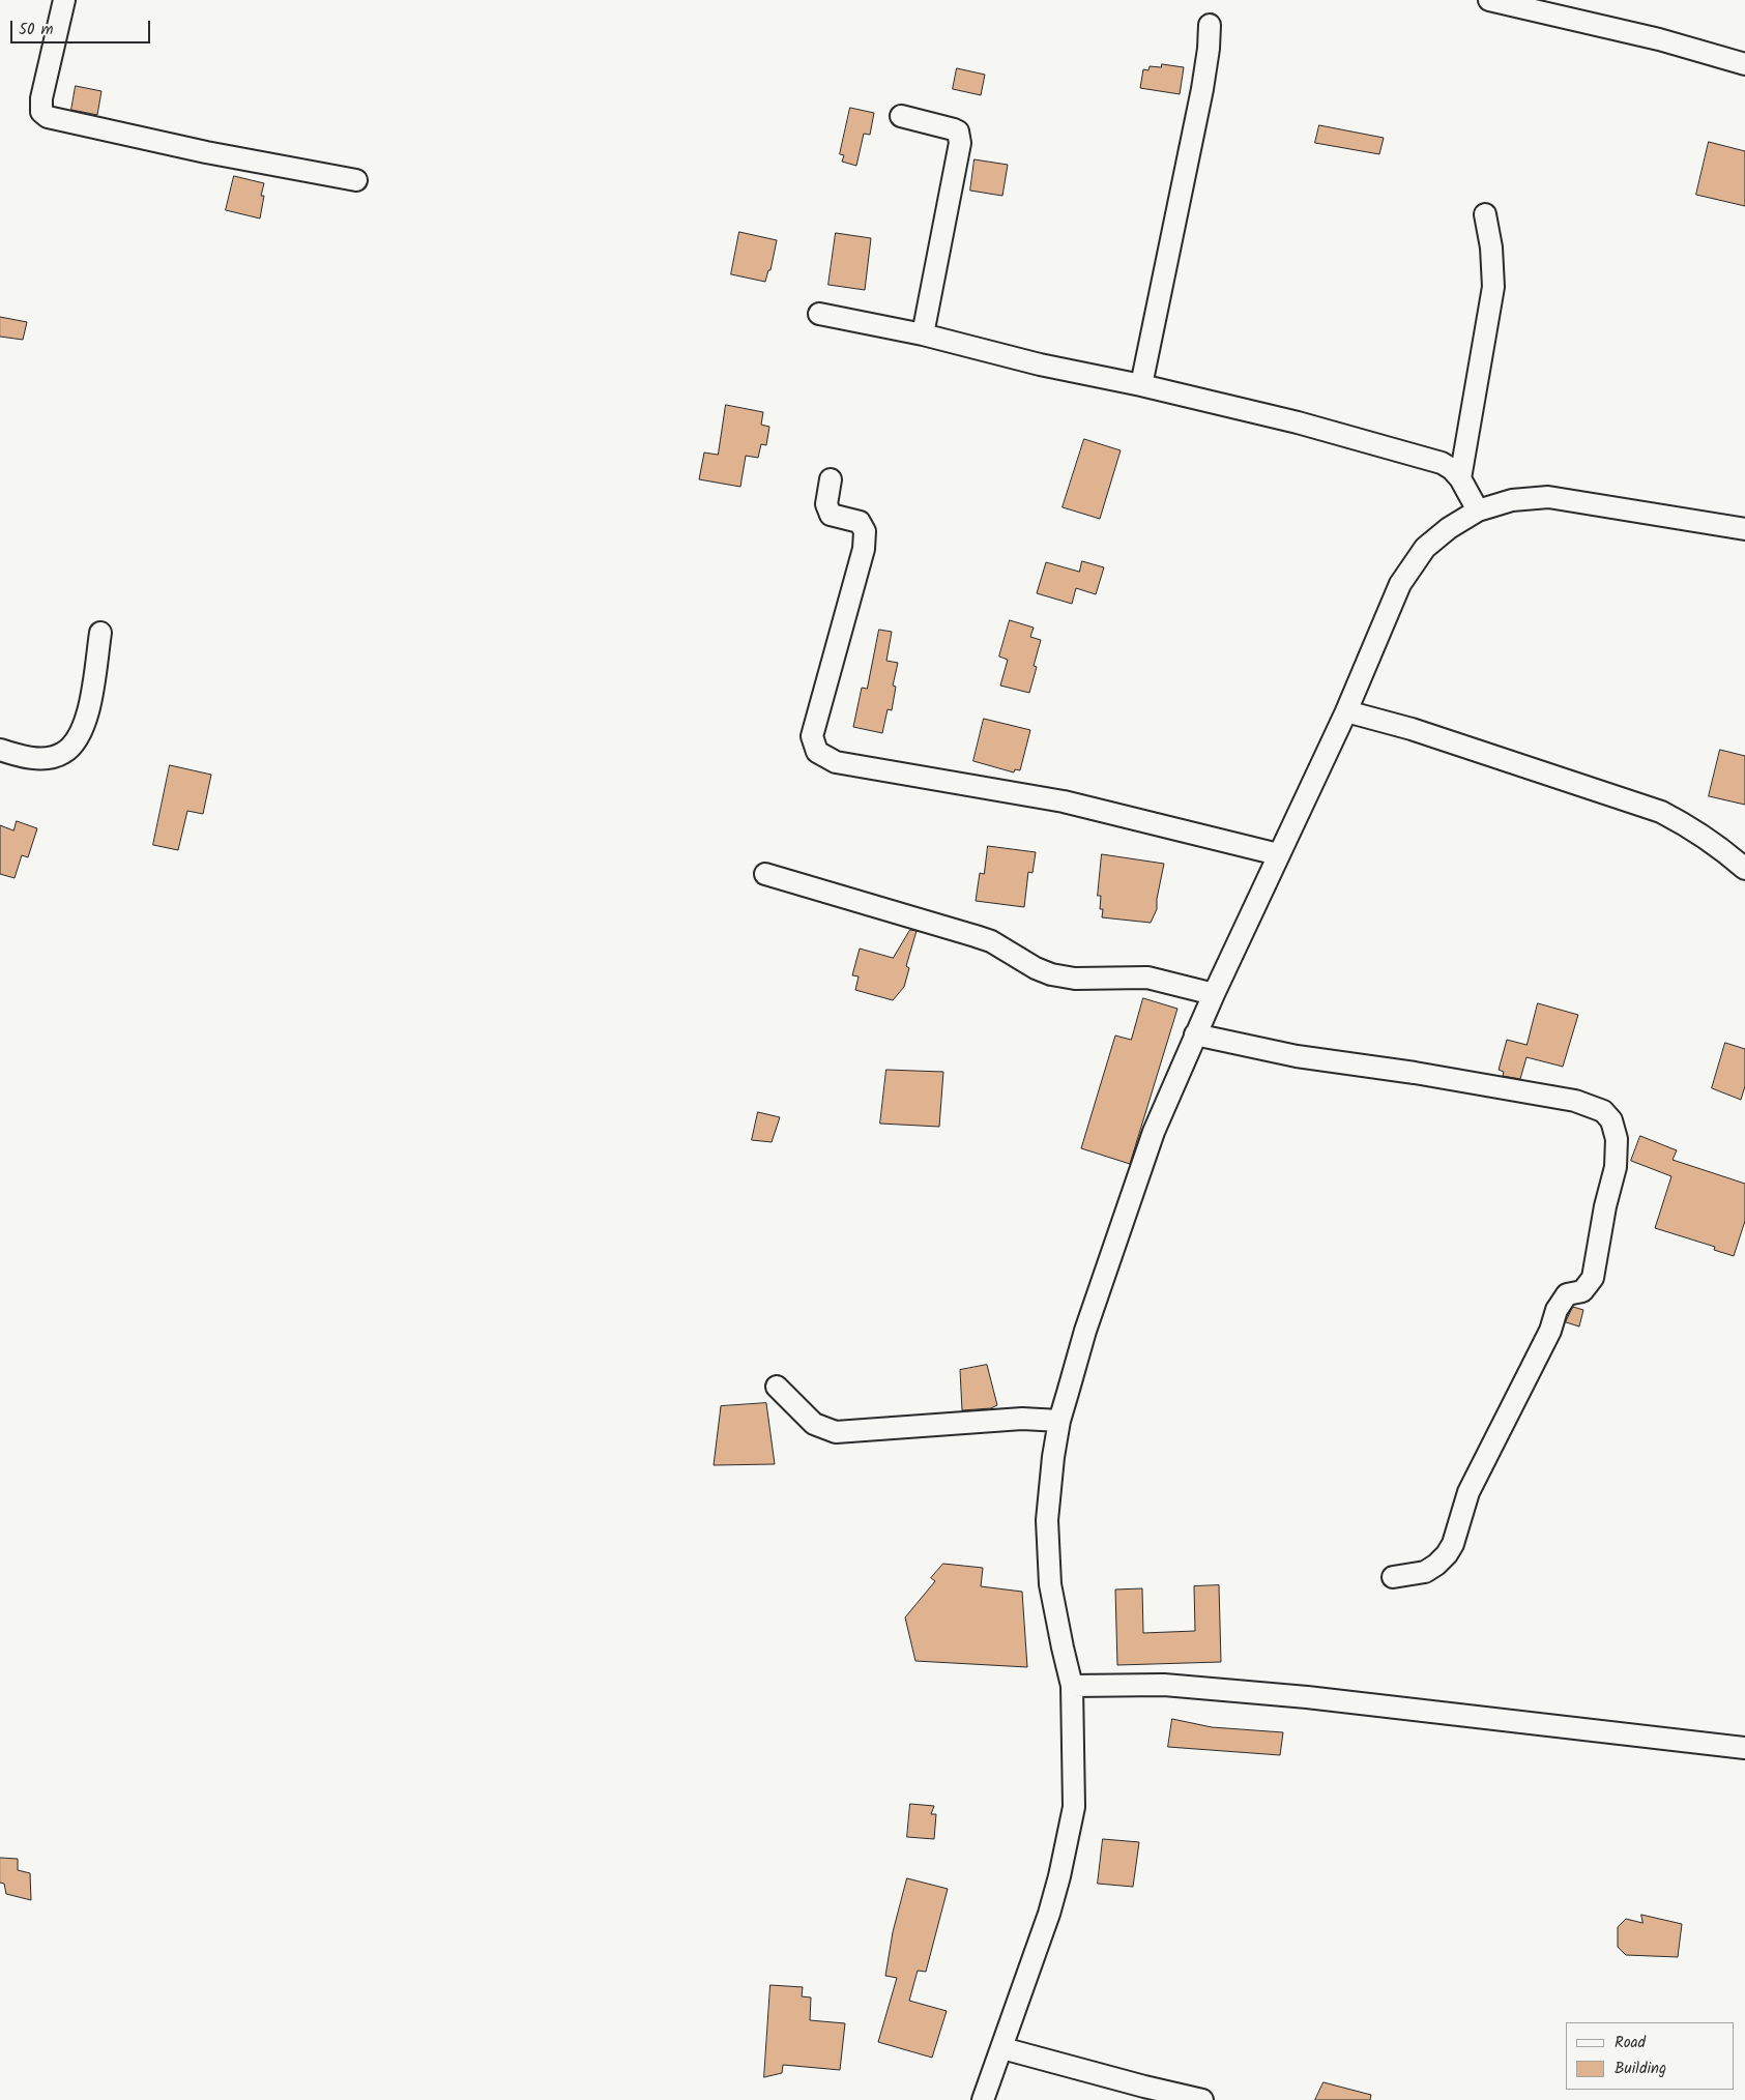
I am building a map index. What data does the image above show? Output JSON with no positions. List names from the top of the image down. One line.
{"legend":["Road","Building"],"scale_bar":"50 m"}
